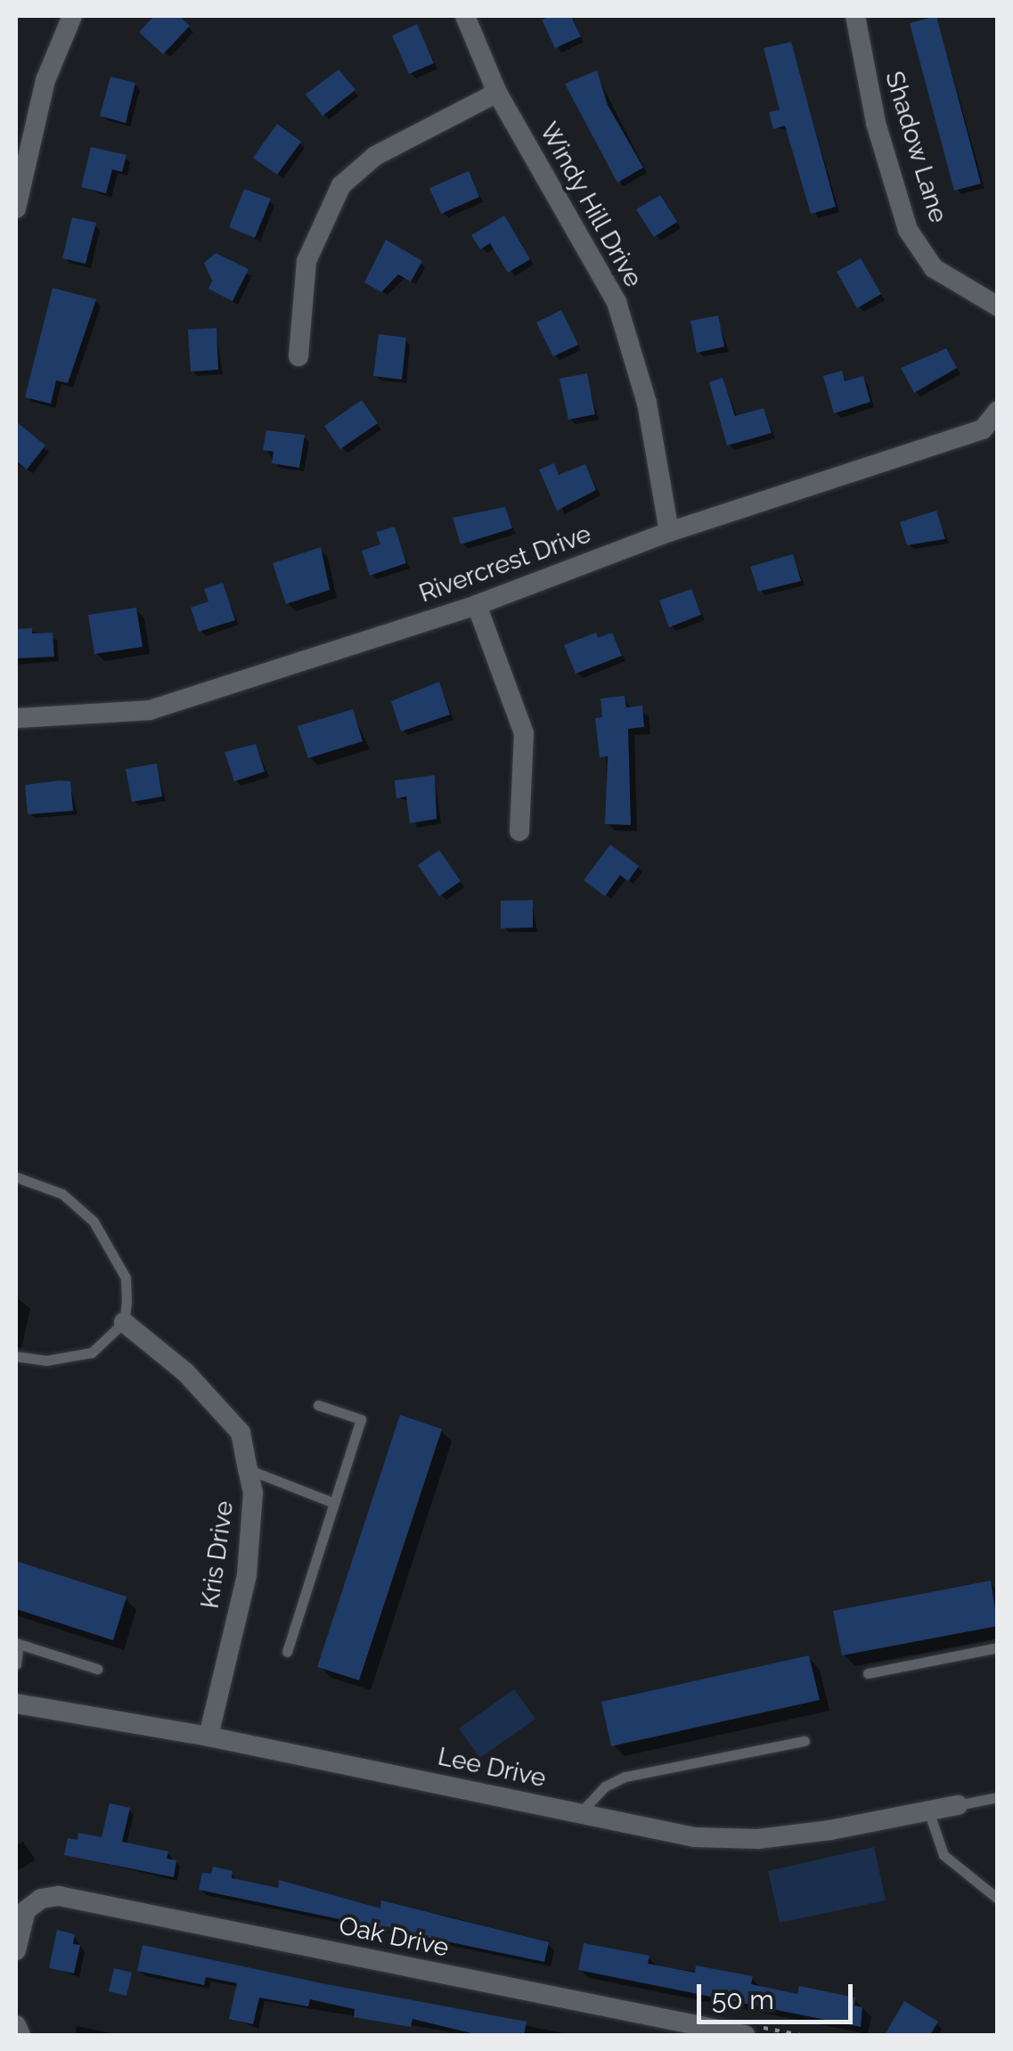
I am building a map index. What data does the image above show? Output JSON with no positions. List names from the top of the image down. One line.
{"streets":{"street":["Shadow Lane","Windy Hill Drive","Rivercrest Drive","Kris Drive","Lee Drive","Oak Drive"]},"crossings":[["Windy Hill Drive","Rivercrest Drive"],["Kris Drive","Lee Drive"]],"scale_bar":"50 m"}
